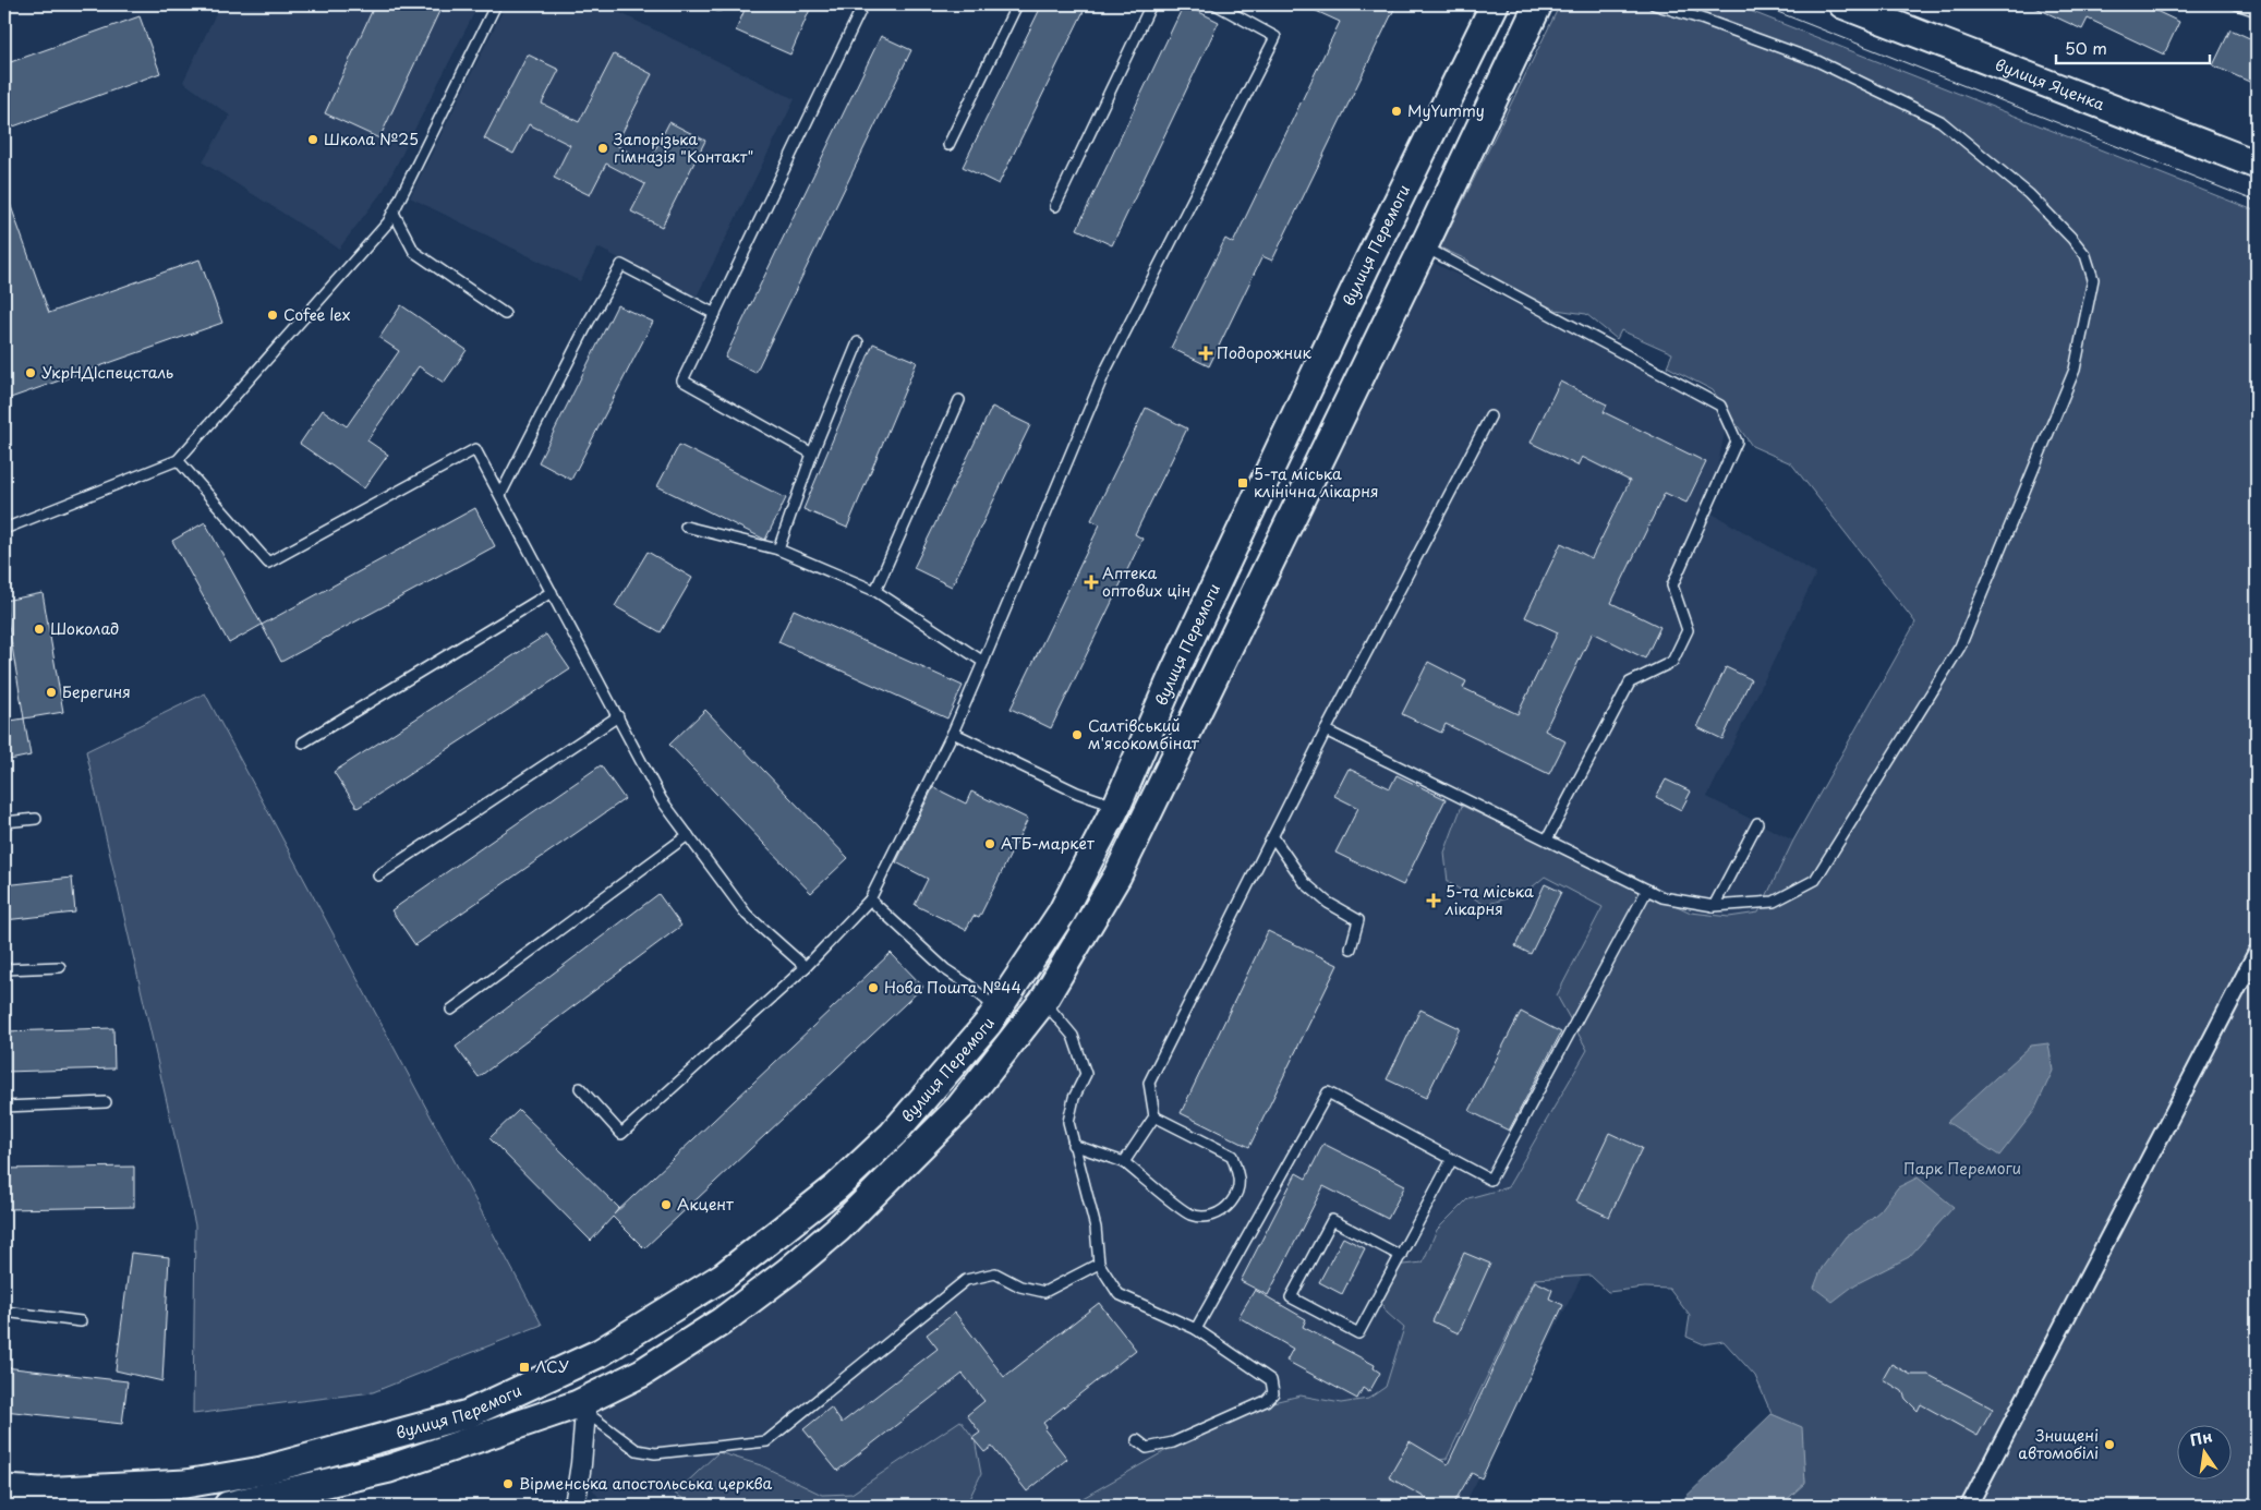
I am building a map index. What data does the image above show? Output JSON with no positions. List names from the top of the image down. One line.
{"streets":{"main road":["вулиця Яценка","вулиця Перемоги"]},"parks":["Парк Перемоги"],"places":{"other":["MyYummy","Школа №25","Запорізька гімназія \"Контакт\"","Cofee lex","УкрНДІспецсталь","Шоколад","Берегиня","Салтівський м'ясокомбінат","АТБ-маркет","Нова Пошта №44","Акцент","Знищені автомобілі","Вірменська апостольська церква"],"health":["Подорожник","Аптека оптових цін","5-та міська лікарня"],"transit":["5-та міська клінічна лікарня","ЛСУ"]},"scale_bar":"50 m","north":"top"}
